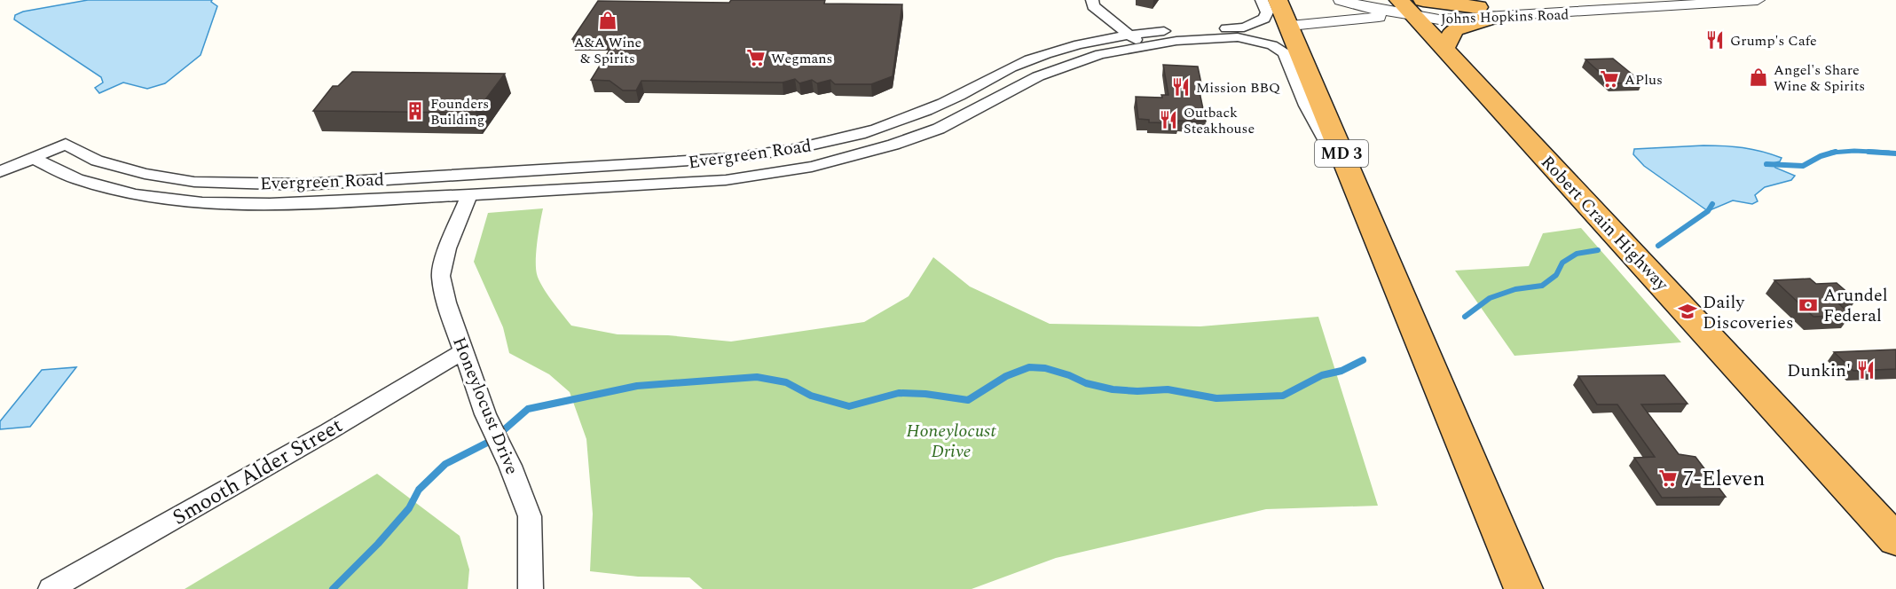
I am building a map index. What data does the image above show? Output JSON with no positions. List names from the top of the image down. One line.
{"streets":{"highway":["MD 3","Robert Crain Highway"],"street":["Johns Hopkins Road","Evergreen Road","Honeylocust Drive","Smooth Alder Street"]},"crossings":[["Evergreen Road","MD 3"],["Evergreen Road","Honeylocust Drive"],["Honeylocust Drive","Smooth Alder Street"]],"parks":["Honeylocust Drive"],"places":{"shop":["A&A Wine & Spirits","Angel's Share Wine & Spirits"],"restaurant":["Grump's Cafe","Mission BBQ","Outback Steakhouse","Dunkin'"],"supermarket":["Wegmans","APlus","7-Eleven"],"building":["Founders Building"],"bank":["Arundel Federal"],"school or university":["Daily Discoveries"]}}
